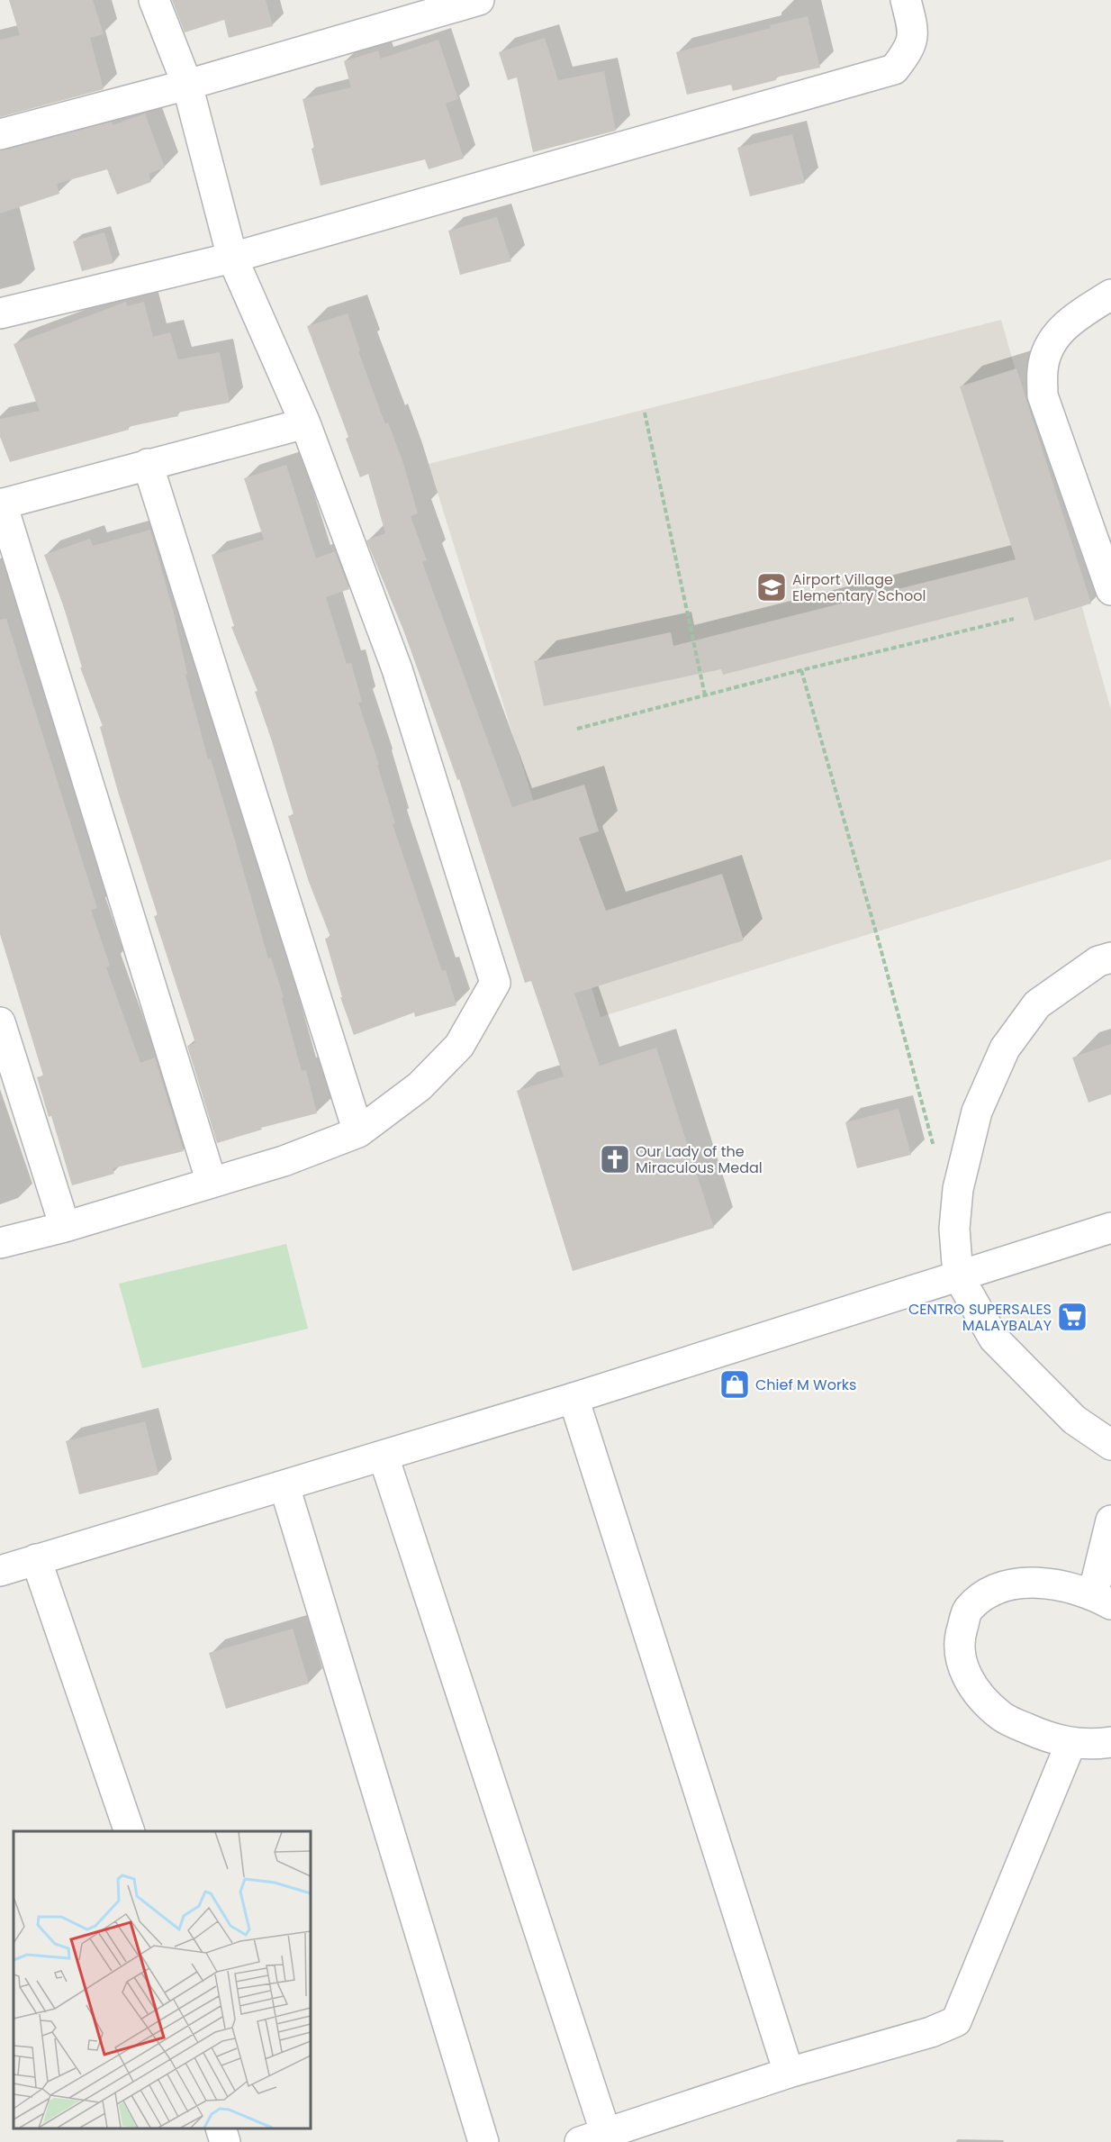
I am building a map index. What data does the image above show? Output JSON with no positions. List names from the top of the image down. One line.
{"places":{"school or university":["Airport Village Elementary School"],"church":["Our Lady of the Miraculous Medal"],"supermarket":["CENTRO SUPERSALES MALAYBALAY"],"shop":["Chief M Works"]}}
